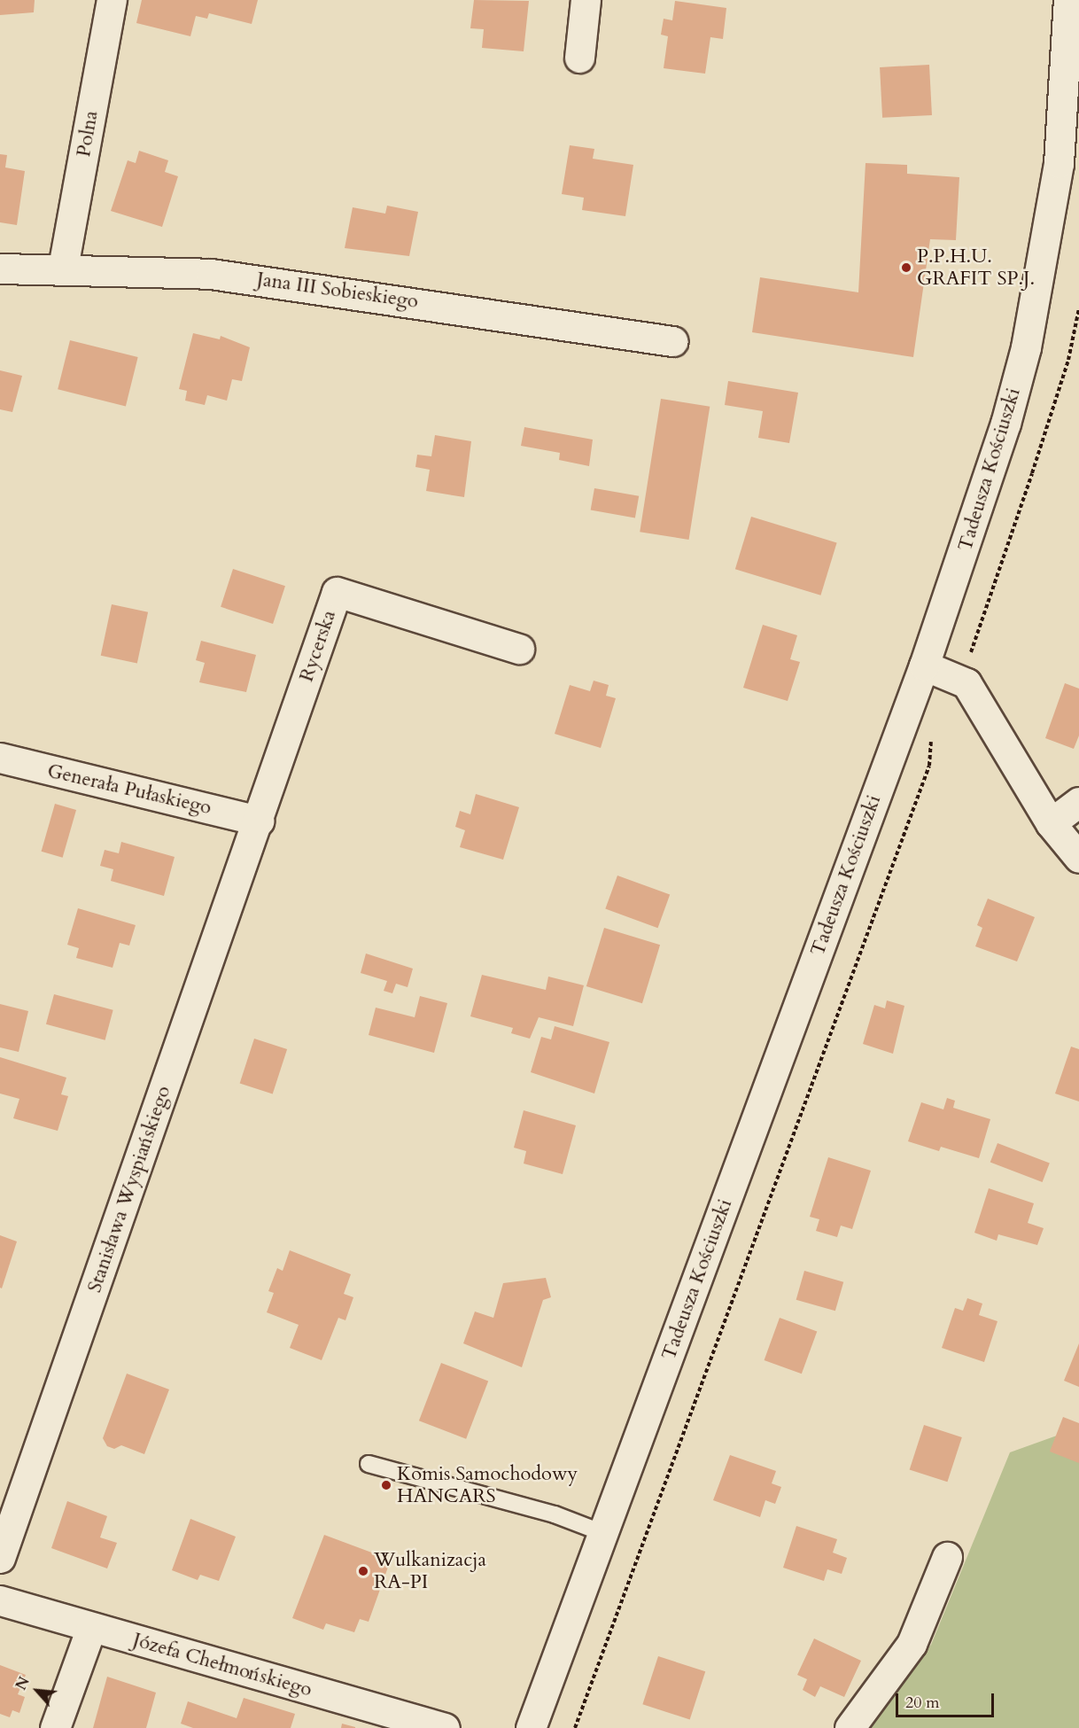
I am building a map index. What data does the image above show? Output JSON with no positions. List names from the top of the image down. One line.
{"streets":{"street":["Polna","Jana III Sobieskiego","Tadeusza Kościuszki","Rycerska","Generała Pułaskiego","Stanisława Wyspiańskiego","Józefa Chełmońskiego"]},"crossings":[["Polna","Jana III Sobieskiego"],["Rycerska","Generała Pułaskiego"],["Rycerska","Stanisława Wyspiańskiego"],["Generała Pułaskiego","Stanisława Wyspiańskiego"]],"places":["P.P.H.U. GRAFIT SP.J.","Komis Samochodowy HANCARS","Wulkanizacja RA-PI"],"scale_bar":"20 m","north":"top left"}
